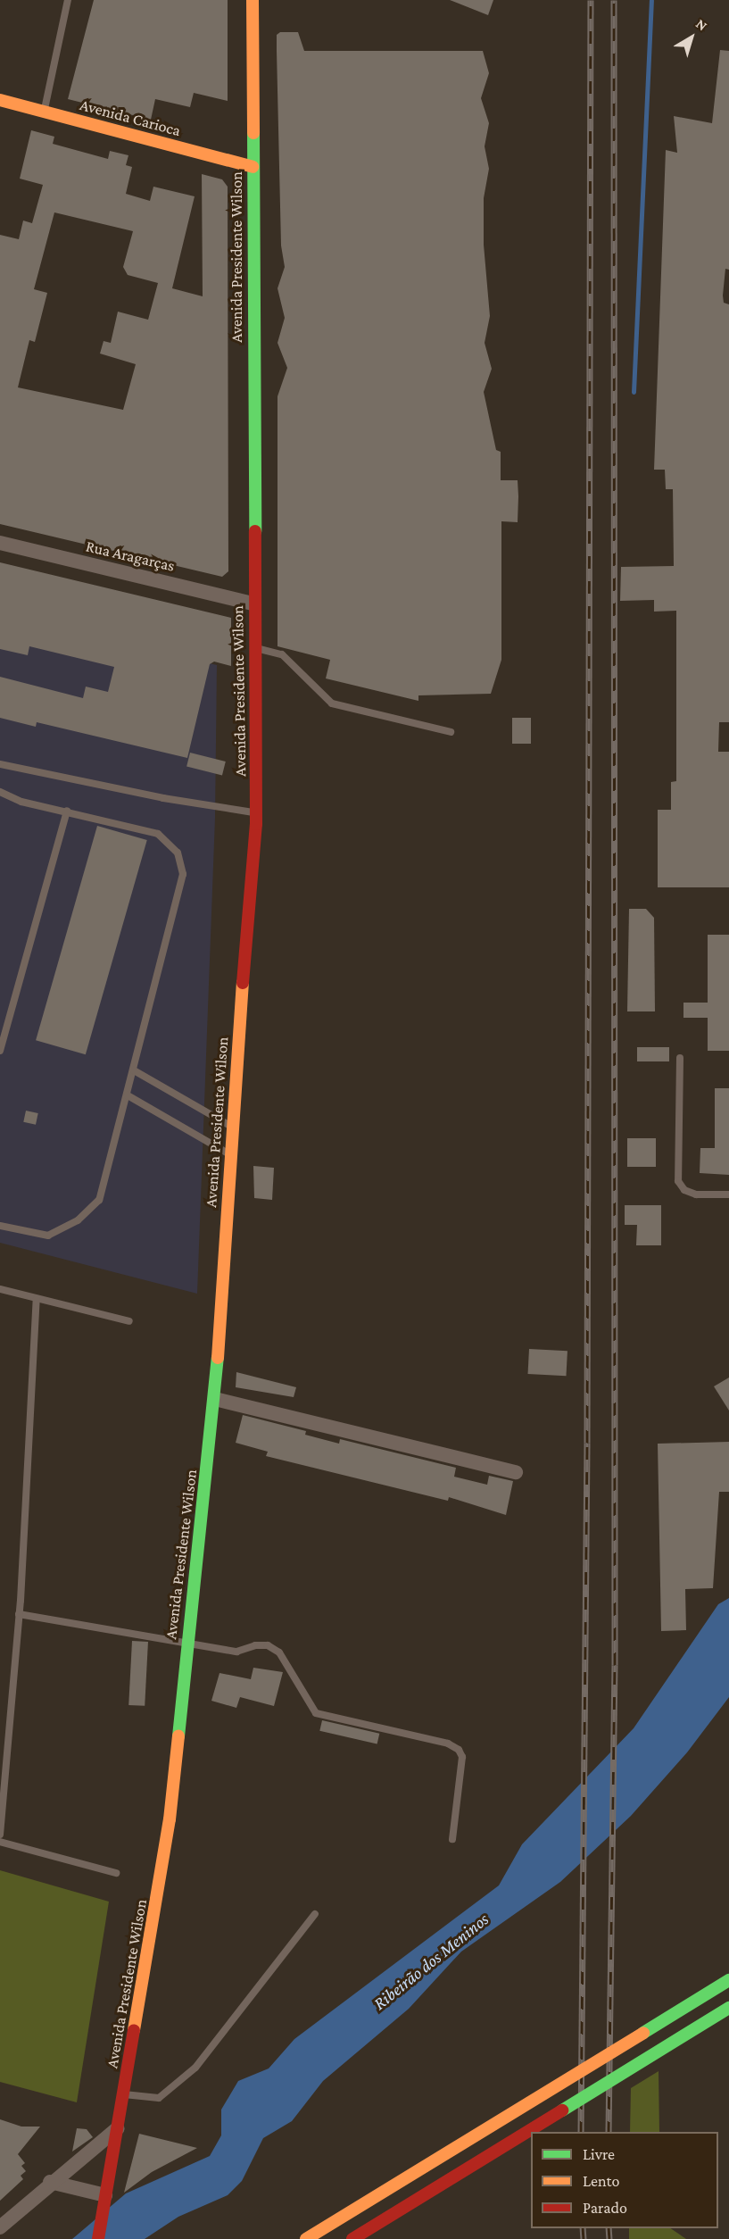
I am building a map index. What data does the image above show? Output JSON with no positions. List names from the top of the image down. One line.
{"streets":{"main road":["Avenida Carioca","Avenida Presidente Wilson"],"street":["Rua Aragarças"]},"crossings":[["Avenida Carioca","Avenida Presidente Wilson"],["Avenida Presidente Wilson","Rua Aragarças"]],"water":["Ribeirão dos Meninos"],"legend":["Livre","Lento","Parado"],"north":"top right"}
